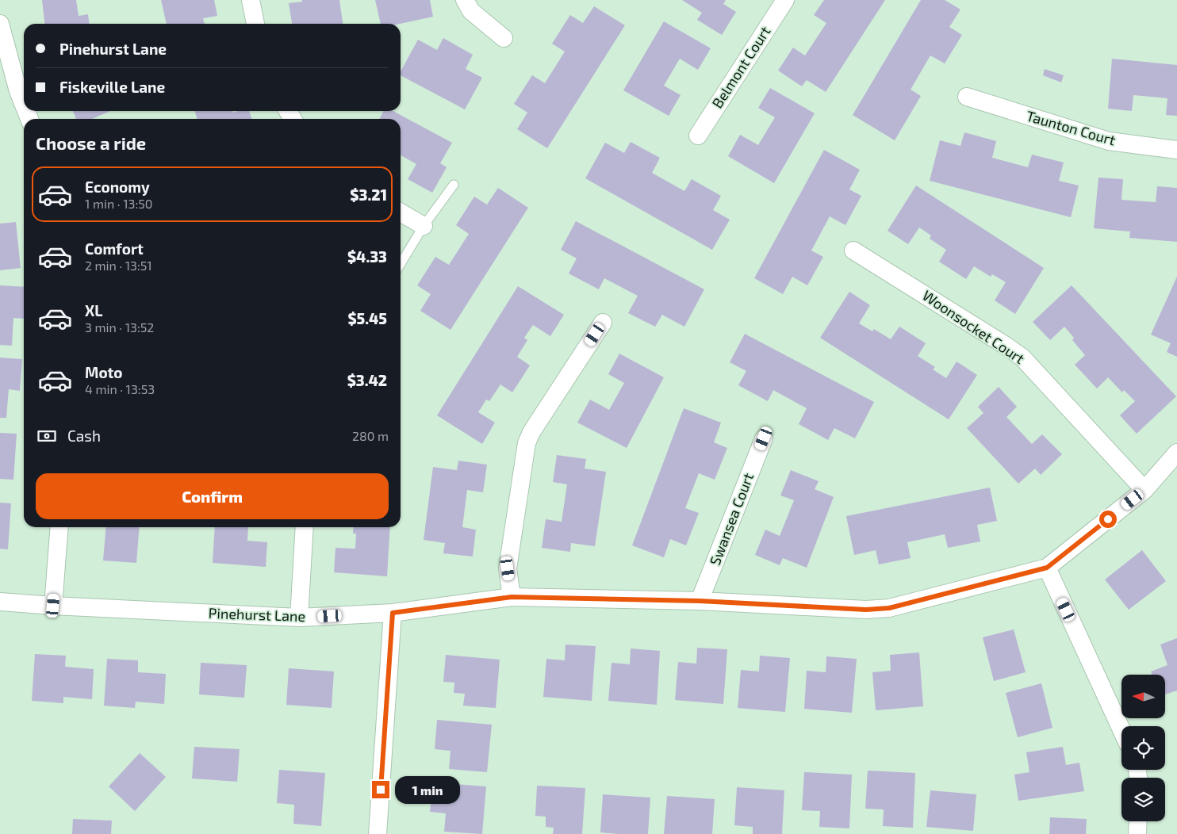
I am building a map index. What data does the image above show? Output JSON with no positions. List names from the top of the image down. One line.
{"streets":{"street":["Belmont Court","Taunton Court","Woonsocket Court","Swansea Court","Pinehurst Lane"]},"crossings":[["Woonsocket Court","Pinehurst Lane"],["Swansea Court","Pinehurst Lane"]],"north":"left","page":{"banner":["Pinehurst Lane","Fiskeville Lane"],"heading":"Choose a ride","list":[{"name":"Economy","note":"1 min · 13:50","value":"$3.21"},{"name":"Comfort","note":"2 min · 13:51","value":"$4.33"},{"name":"XL","note":"3 min · 13:52","value":"$5.45"},{"name":"Moto","note":"4 min · 13:53","value":"$3.42"}],"pay":["Cash","280 m"],"buttons":"Confirm","bubble":"1 min"}}
